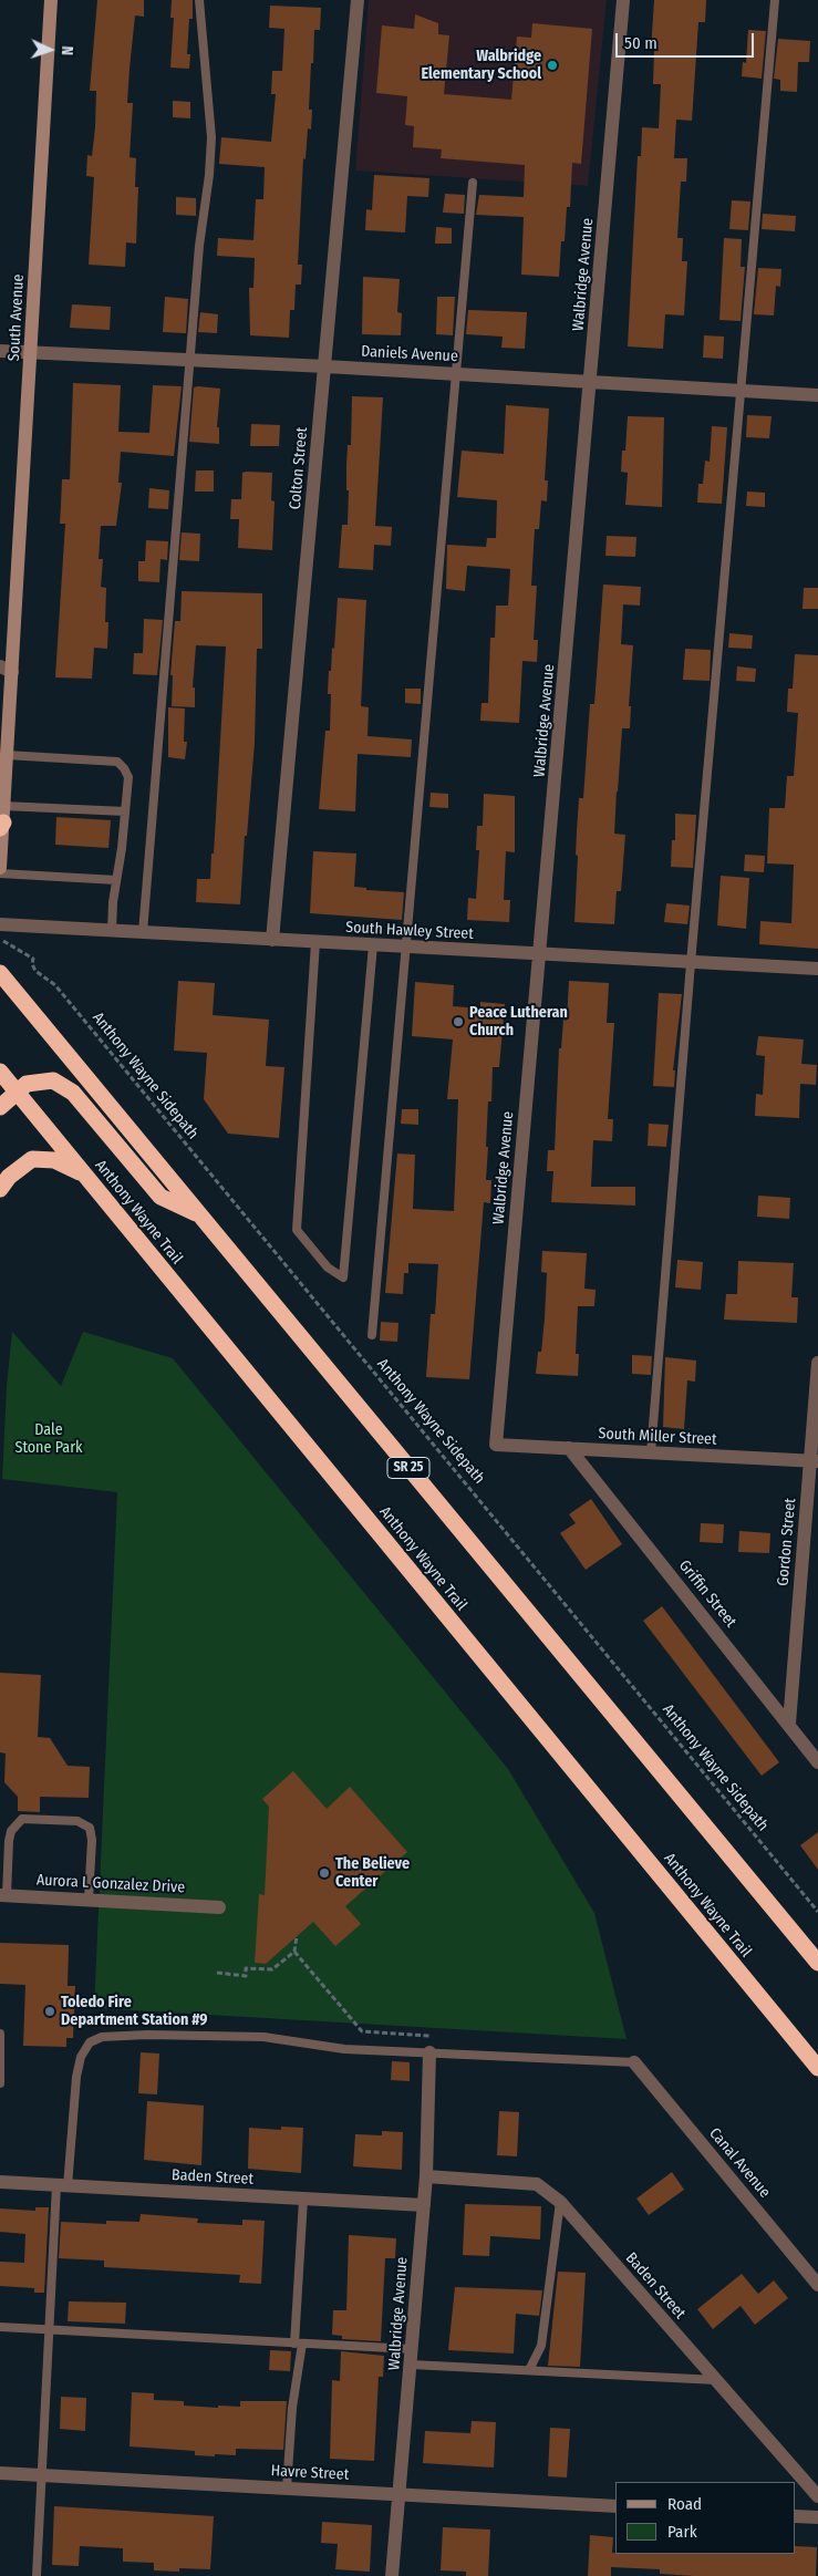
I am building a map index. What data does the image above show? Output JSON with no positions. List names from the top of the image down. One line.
{"streets":{"highway":["Anthony Wayne Trail","SR 25"],"street":["Walbridge Avenue","South Avenue","Daniels Avenue","Colton Street","South Hawley Street","South Miller Street","Gordon Street","Griffin Street","Aurora L Gonzalez Drive","Canal Avenue","Baden Street","Havre Street"],"path":["Anthony Wayne Sidepath"]},"crossings":[["Walbridge Avenue","Daniels Avenue"],["Walbridge Avenue","South Hawley Street"],["Walbridge Avenue","South Miller Street"],["Walbridge Avenue","Baden Street"],["Walbridge Avenue","Havre Street"],["South Avenue","Daniels Avenue"],["Daniels Avenue","Colton Street"],["Colton Street","South Hawley Street"],["South Miller Street","Gordon Street"],["South Miller Street","Griffin Street"],["Gordon Street","Griffin Street"]],"parks":["Dale Stone Park"],"places":["Walbridge Elementary School","Peace Lutheran Church","The Believe Center","Toledo Fire Department Station #9"],"legend":["Road","Park"],"scale_bar":"50 m","north":"right"}
